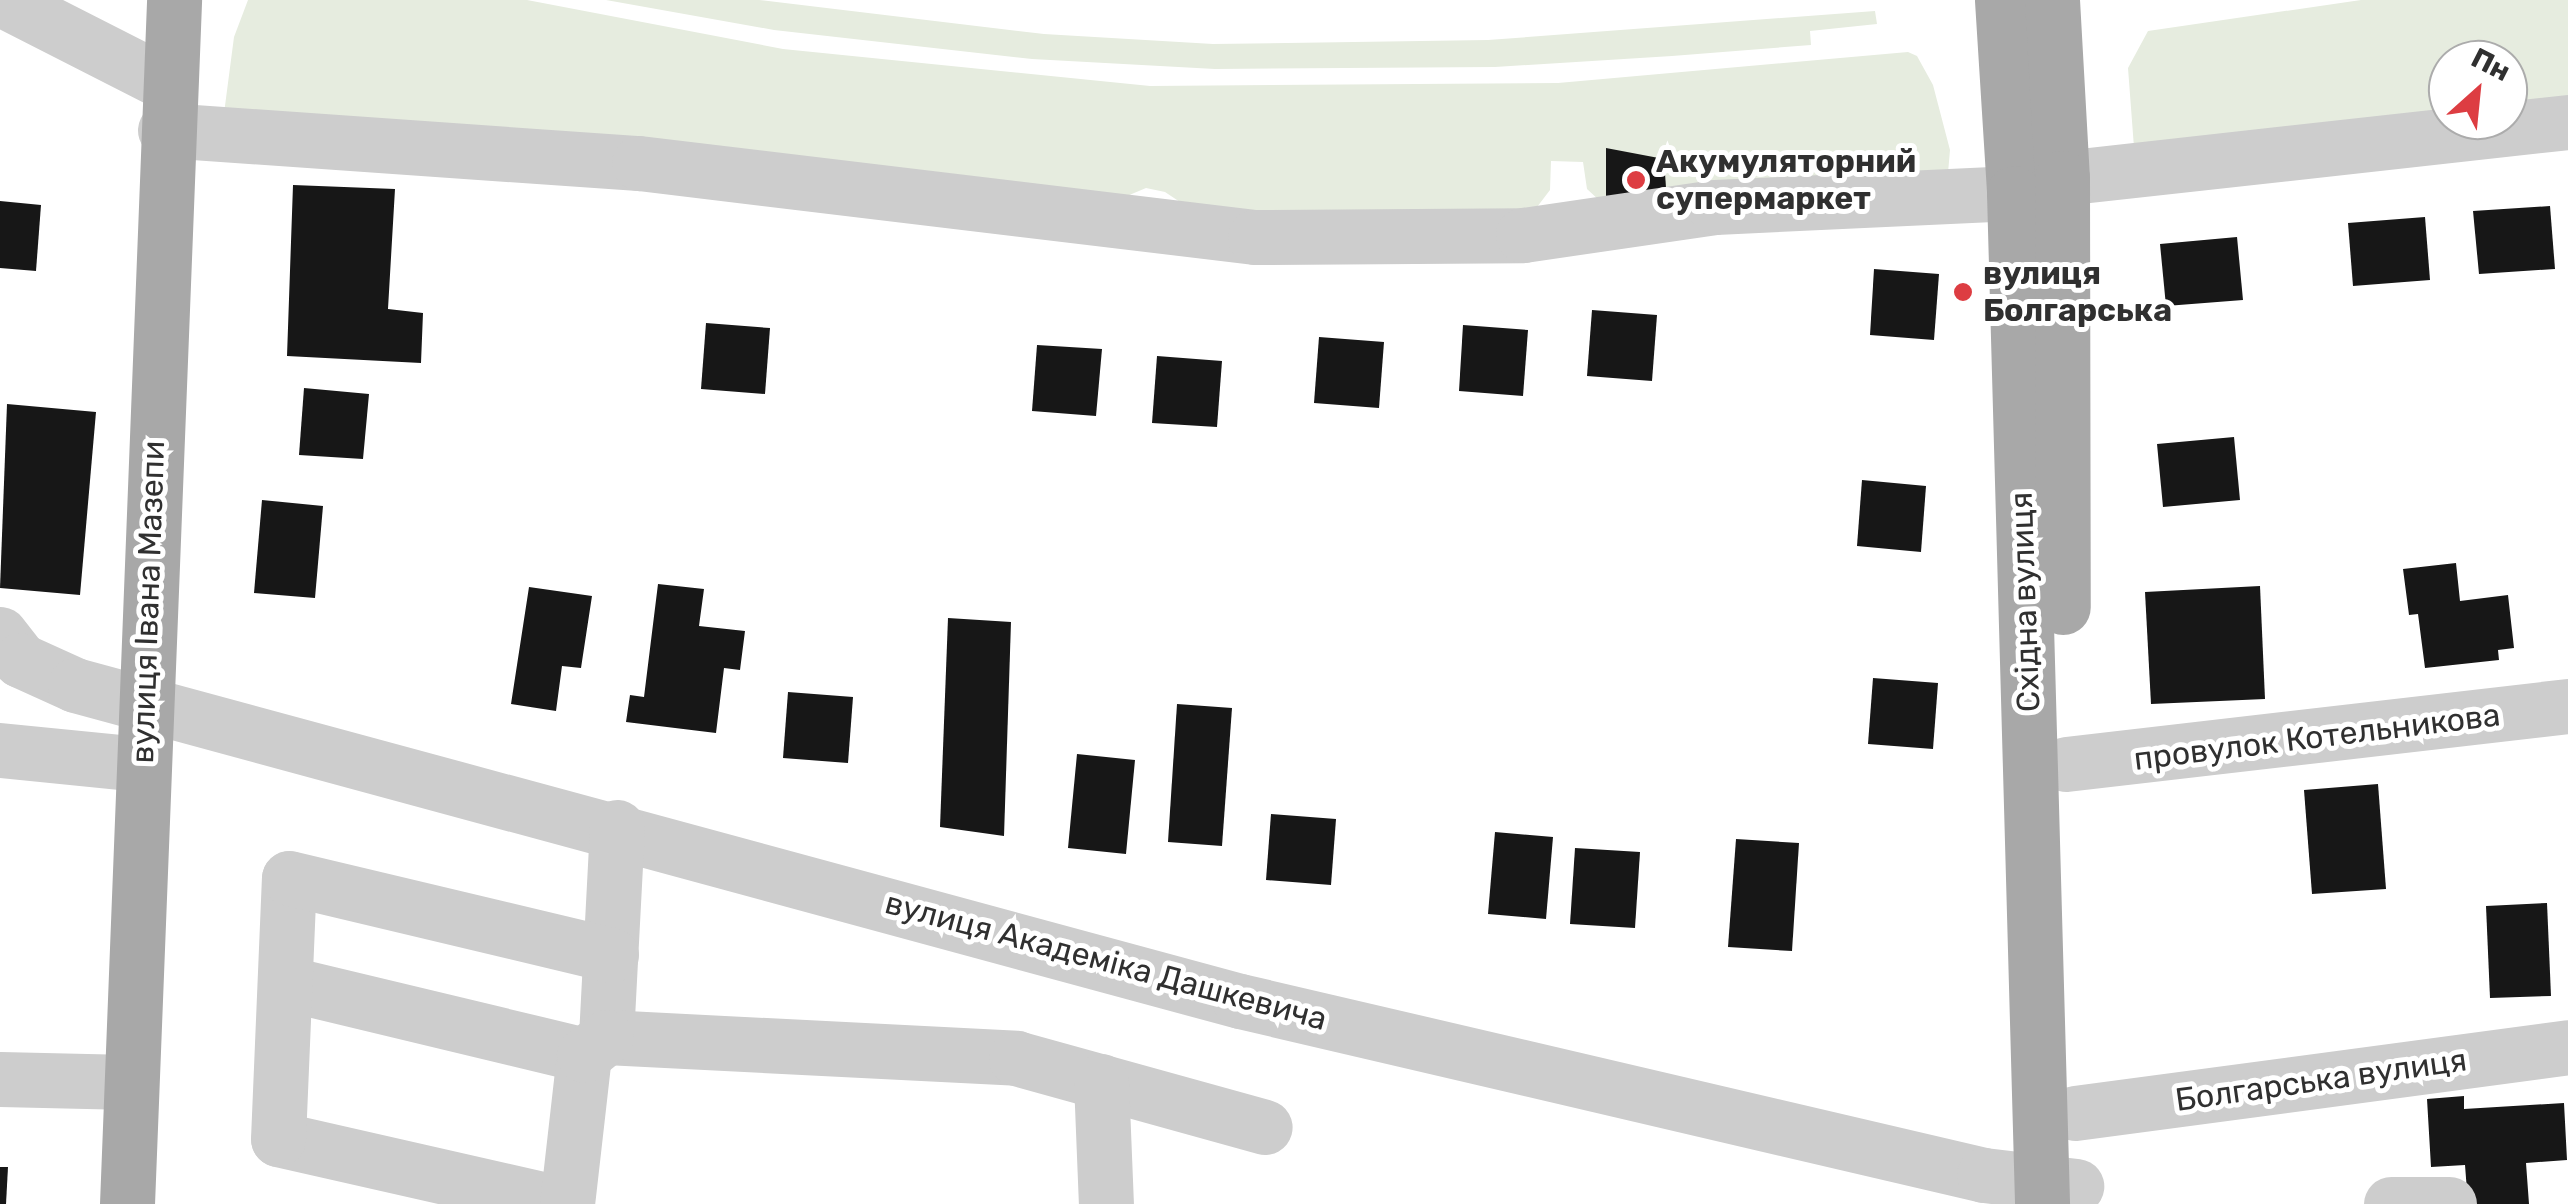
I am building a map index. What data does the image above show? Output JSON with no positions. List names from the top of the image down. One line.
{"streets":{"main road":["вулиця Івана Мазепи","Східна вулиця"],"street":["провулок Котельникова","вулиця Академіка Дашкевича","Болгарська вулиця"]},"crossings":[["вулиця Івана Мазепи","вулиця Академіка Дашкевича"],["Східна вулиця","провулок Котельникова"],["Східна вулиця","вулиця Академіка Дашкевича"],["Східна вулиця","Болгарська вулиця"]],"places":["Акумуляторний супермаркет","вулиця Болгарська"],"north":"top right"}
